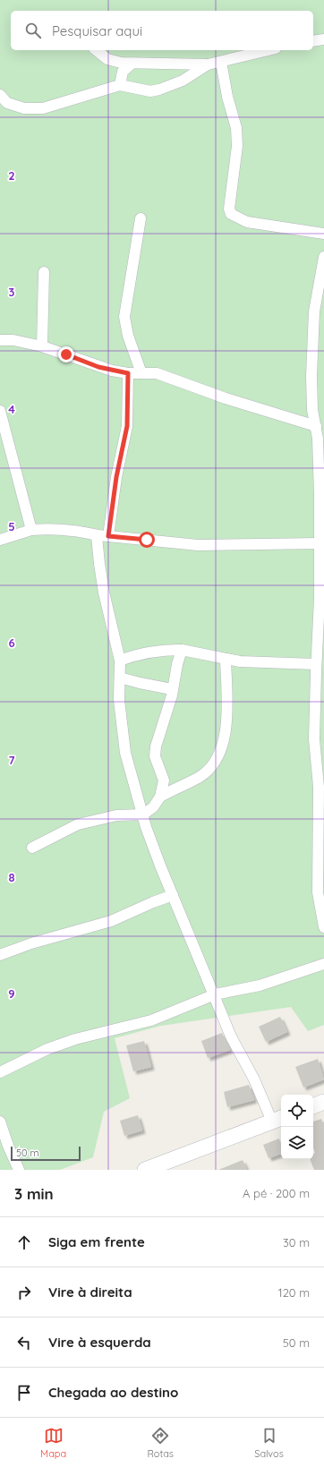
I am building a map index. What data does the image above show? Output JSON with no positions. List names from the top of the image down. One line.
{"scale_bar":"50 m","page":{"search":"Pesquisar aqui","scale":"50 m","heading":["3 min","A pé · 200 m"],"list":[["Siga em frente","30 m"],["Vire à direita","120 m"],["Vire à esquerda","50 m"],"Chegada ao destino"],"nav":["Mapa","Rotas","Salvos"]},"grid":{"rows":["2","3","4","5","6","7","8","9"]}}
